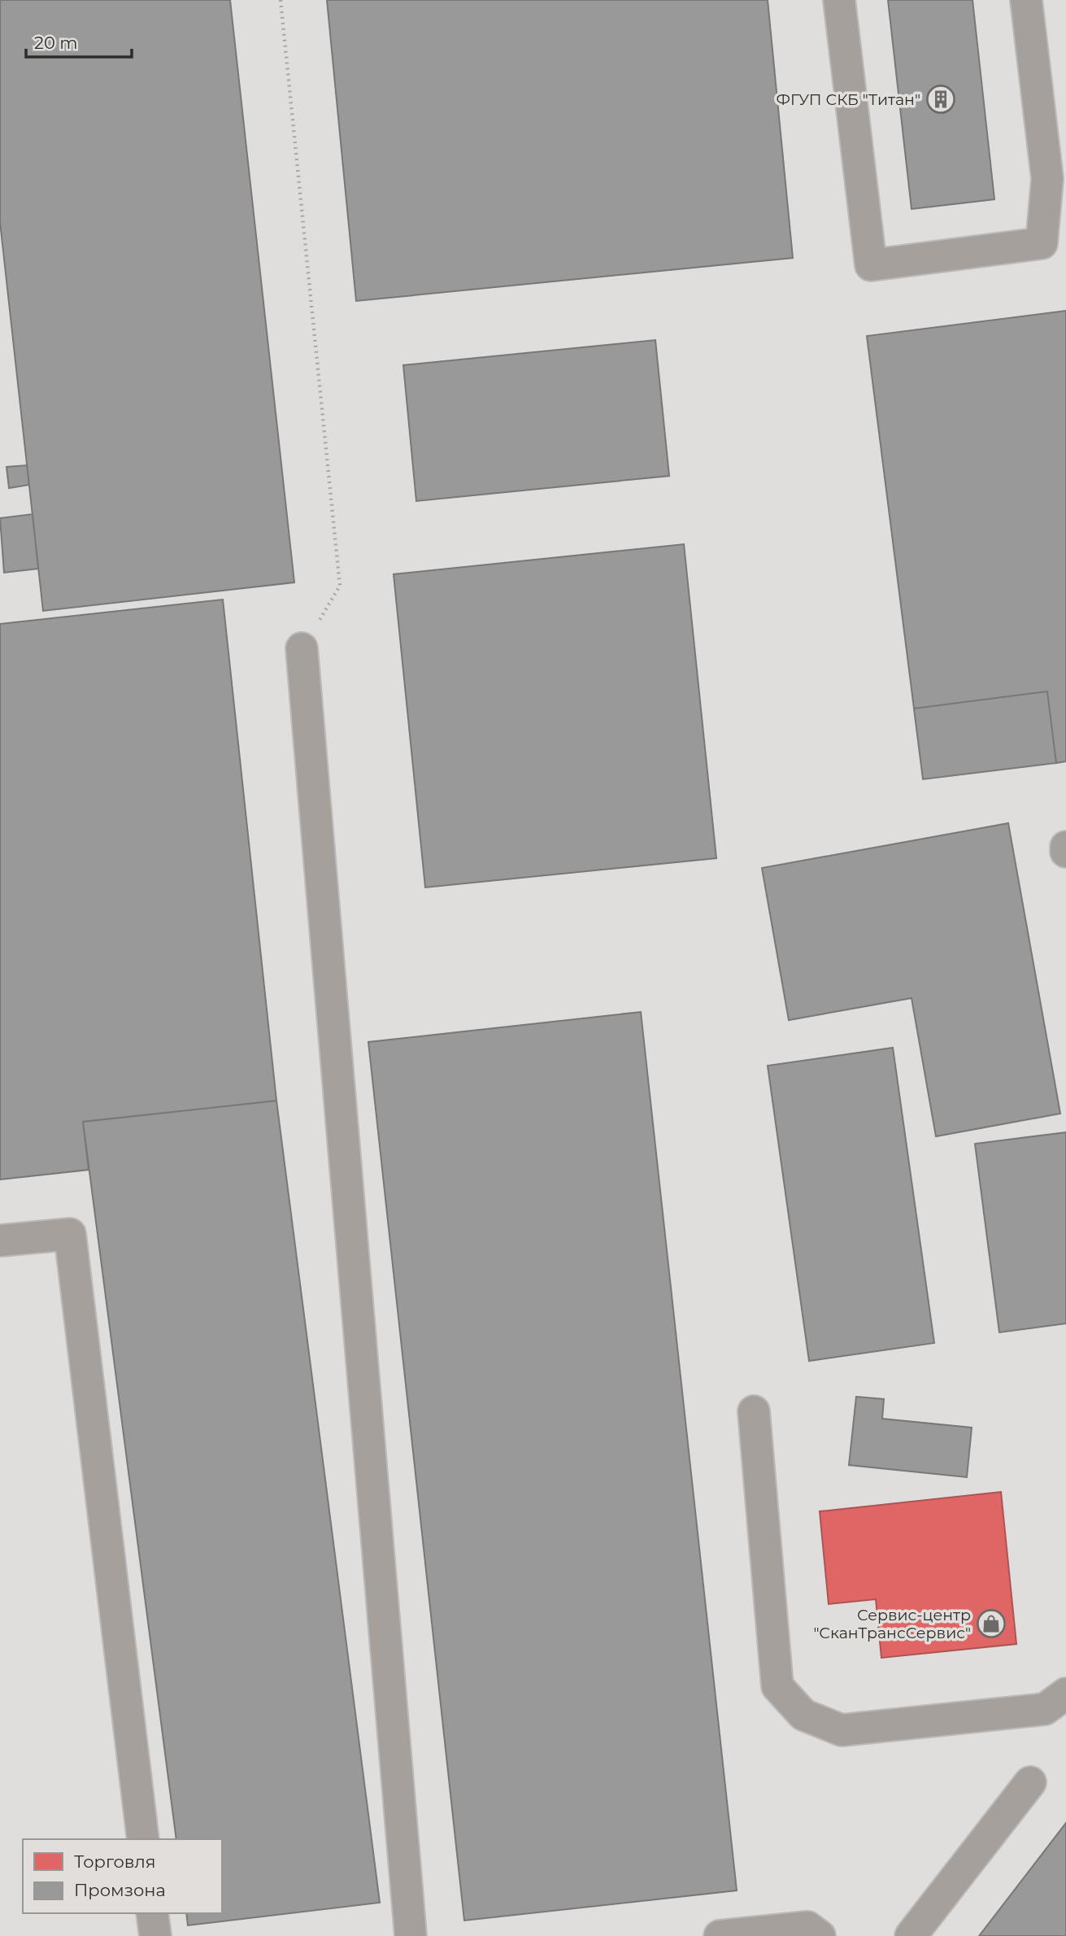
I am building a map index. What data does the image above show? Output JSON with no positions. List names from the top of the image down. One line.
{"places":{"building":["ФГУП СКБ \"Титан\""],"shop":["Сервис-центр \"СканТрансСервис\""]},"legend":["Торговля","Промзона"],"scale_bar":"20 m"}
